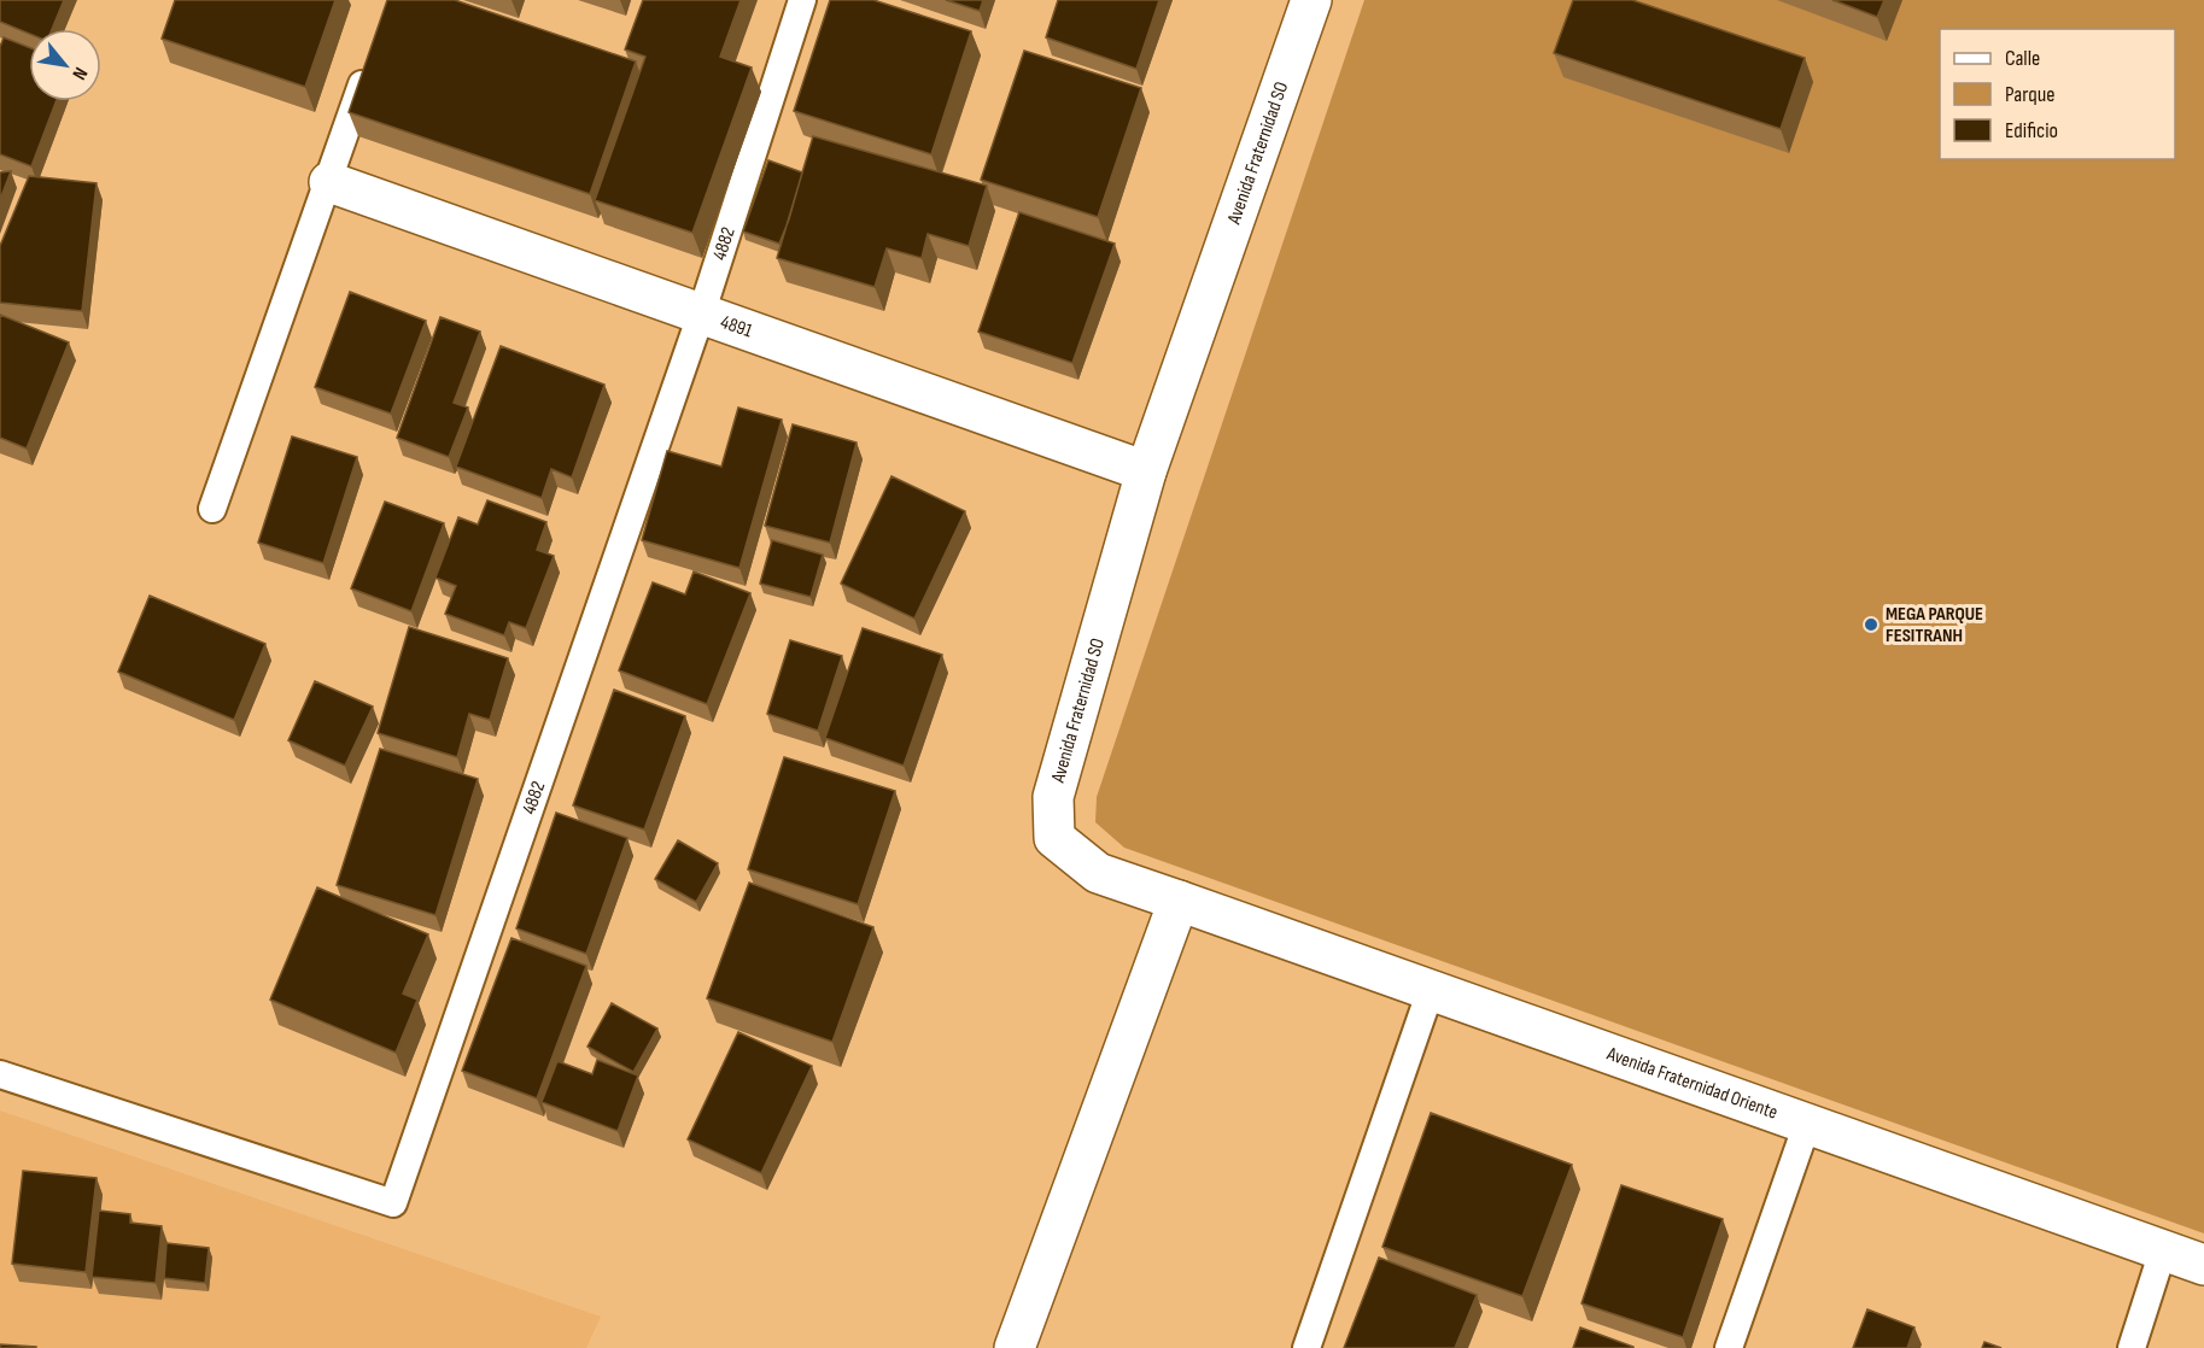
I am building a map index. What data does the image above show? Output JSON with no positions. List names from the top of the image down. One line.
{"streets":{"street":["Avenida Fraternidad SO","4891","Avenida Fraternidad Oriente"],"lane":["4882"]},"crossings":[["Avenida Fraternidad SO","4891"],["Avenida Fraternidad SO","Avenida Fraternidad Oriente"],["4882","4891"]],"places":["MEGA PARQUE FESITRANH"],"legend":["Calle","Parque","Edificio"],"north":"bottom right"}
